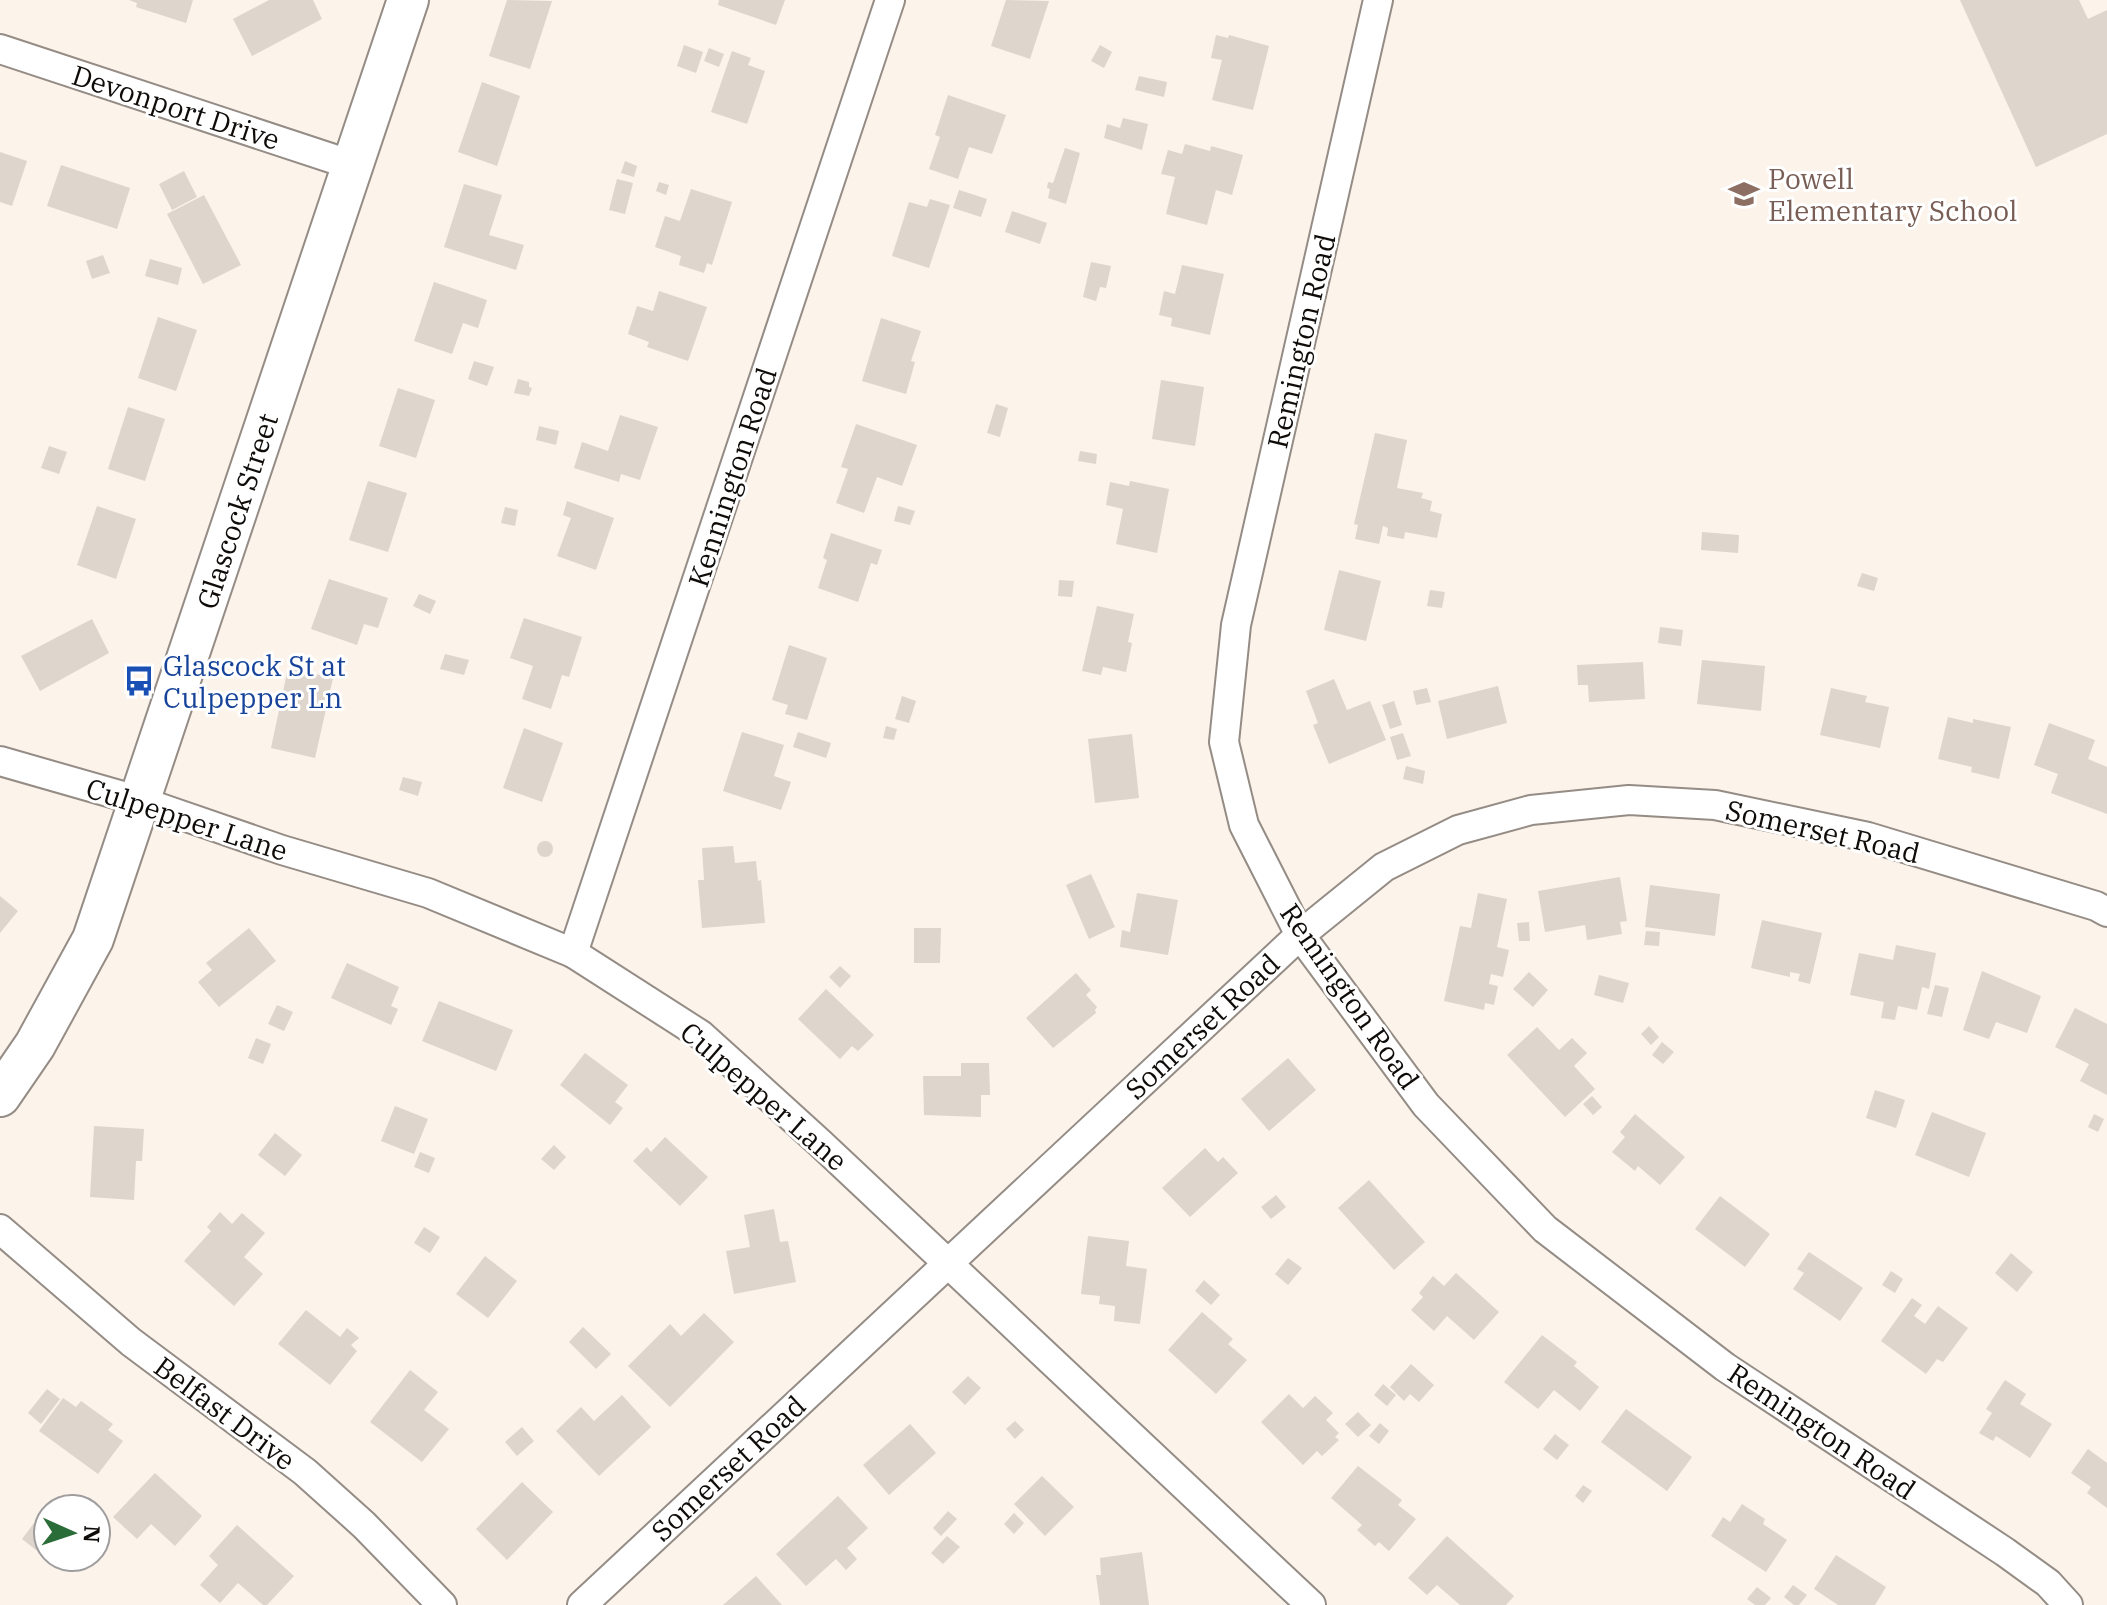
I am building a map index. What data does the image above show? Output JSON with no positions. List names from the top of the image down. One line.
{"streets":{"street":["Devonport Drive","Remington Road","Kennington Road","Glascock Street","Culpepper Lane","Somerset Road","Belfast Drive"]},"crossings":[["Devonport Drive","Glascock Street"],["Remington Road","Somerset Road"],["Kennington Road","Culpepper Lane"],["Glascock Street","Culpepper Lane"],["Culpepper Lane","Somerset Road"]],"places":{"school or university":["Powell Elementary School"],"bus stop":["Glascock St at Culpepper Ln"]},"north":"right"}
